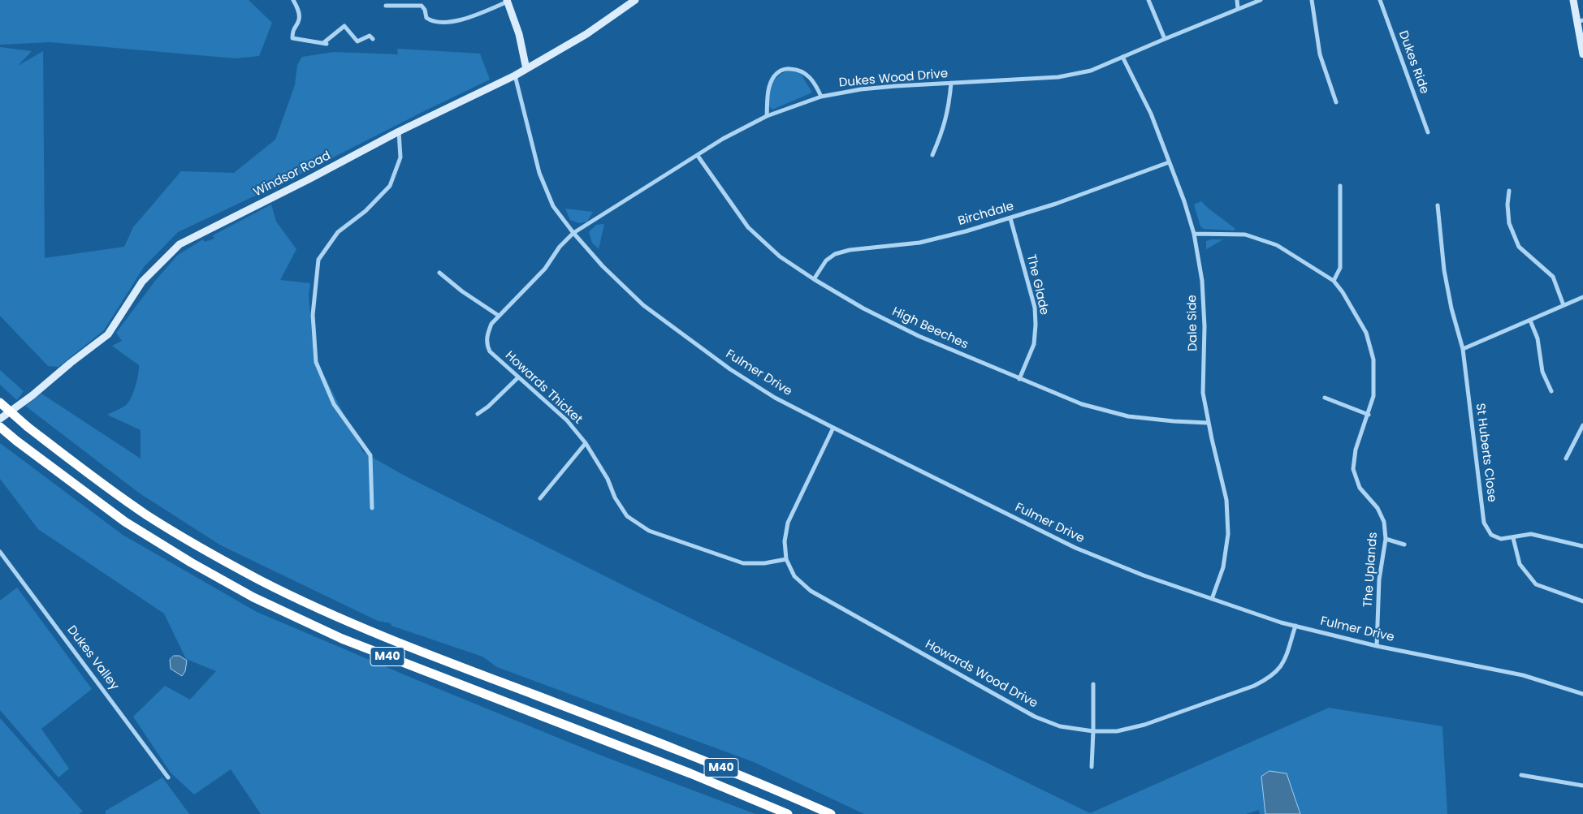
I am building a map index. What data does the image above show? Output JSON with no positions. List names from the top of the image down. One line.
{"streets":{"highway":["M40"],"main road":["Windsor Road"],"street":["Dukes Ride","Dukes Wood Drive","Birchdale","The Glade","Dale Side","High Beeches","Fulmer Drive","Howards Thicket","St Huberts Close","The Uplands","Dukes Valley","Howards Wood Drive"]},"crossings":[["Dukes Wood Drive","Dale Side"],["Dukes Wood Drive","High Beeches"],["Dukes Wood Drive","Fulmer Drive"],["Dukes Wood Drive","Howards Thicket"],["Birchdale","The Glade"],["Birchdale","Dale Side"],["Birchdale","High Beeches"],["The Glade","High Beeches"],["Dale Side","High Beeches"],["Dale Side","Fulmer Drive"],["Dale Side","The Uplands"],["Fulmer Drive","Howards Thicket"],["Fulmer Drive","The Uplands"],["Fulmer Drive","Howards Wood Drive"],["Howards Thicket","Howards Wood Drive"]]}
